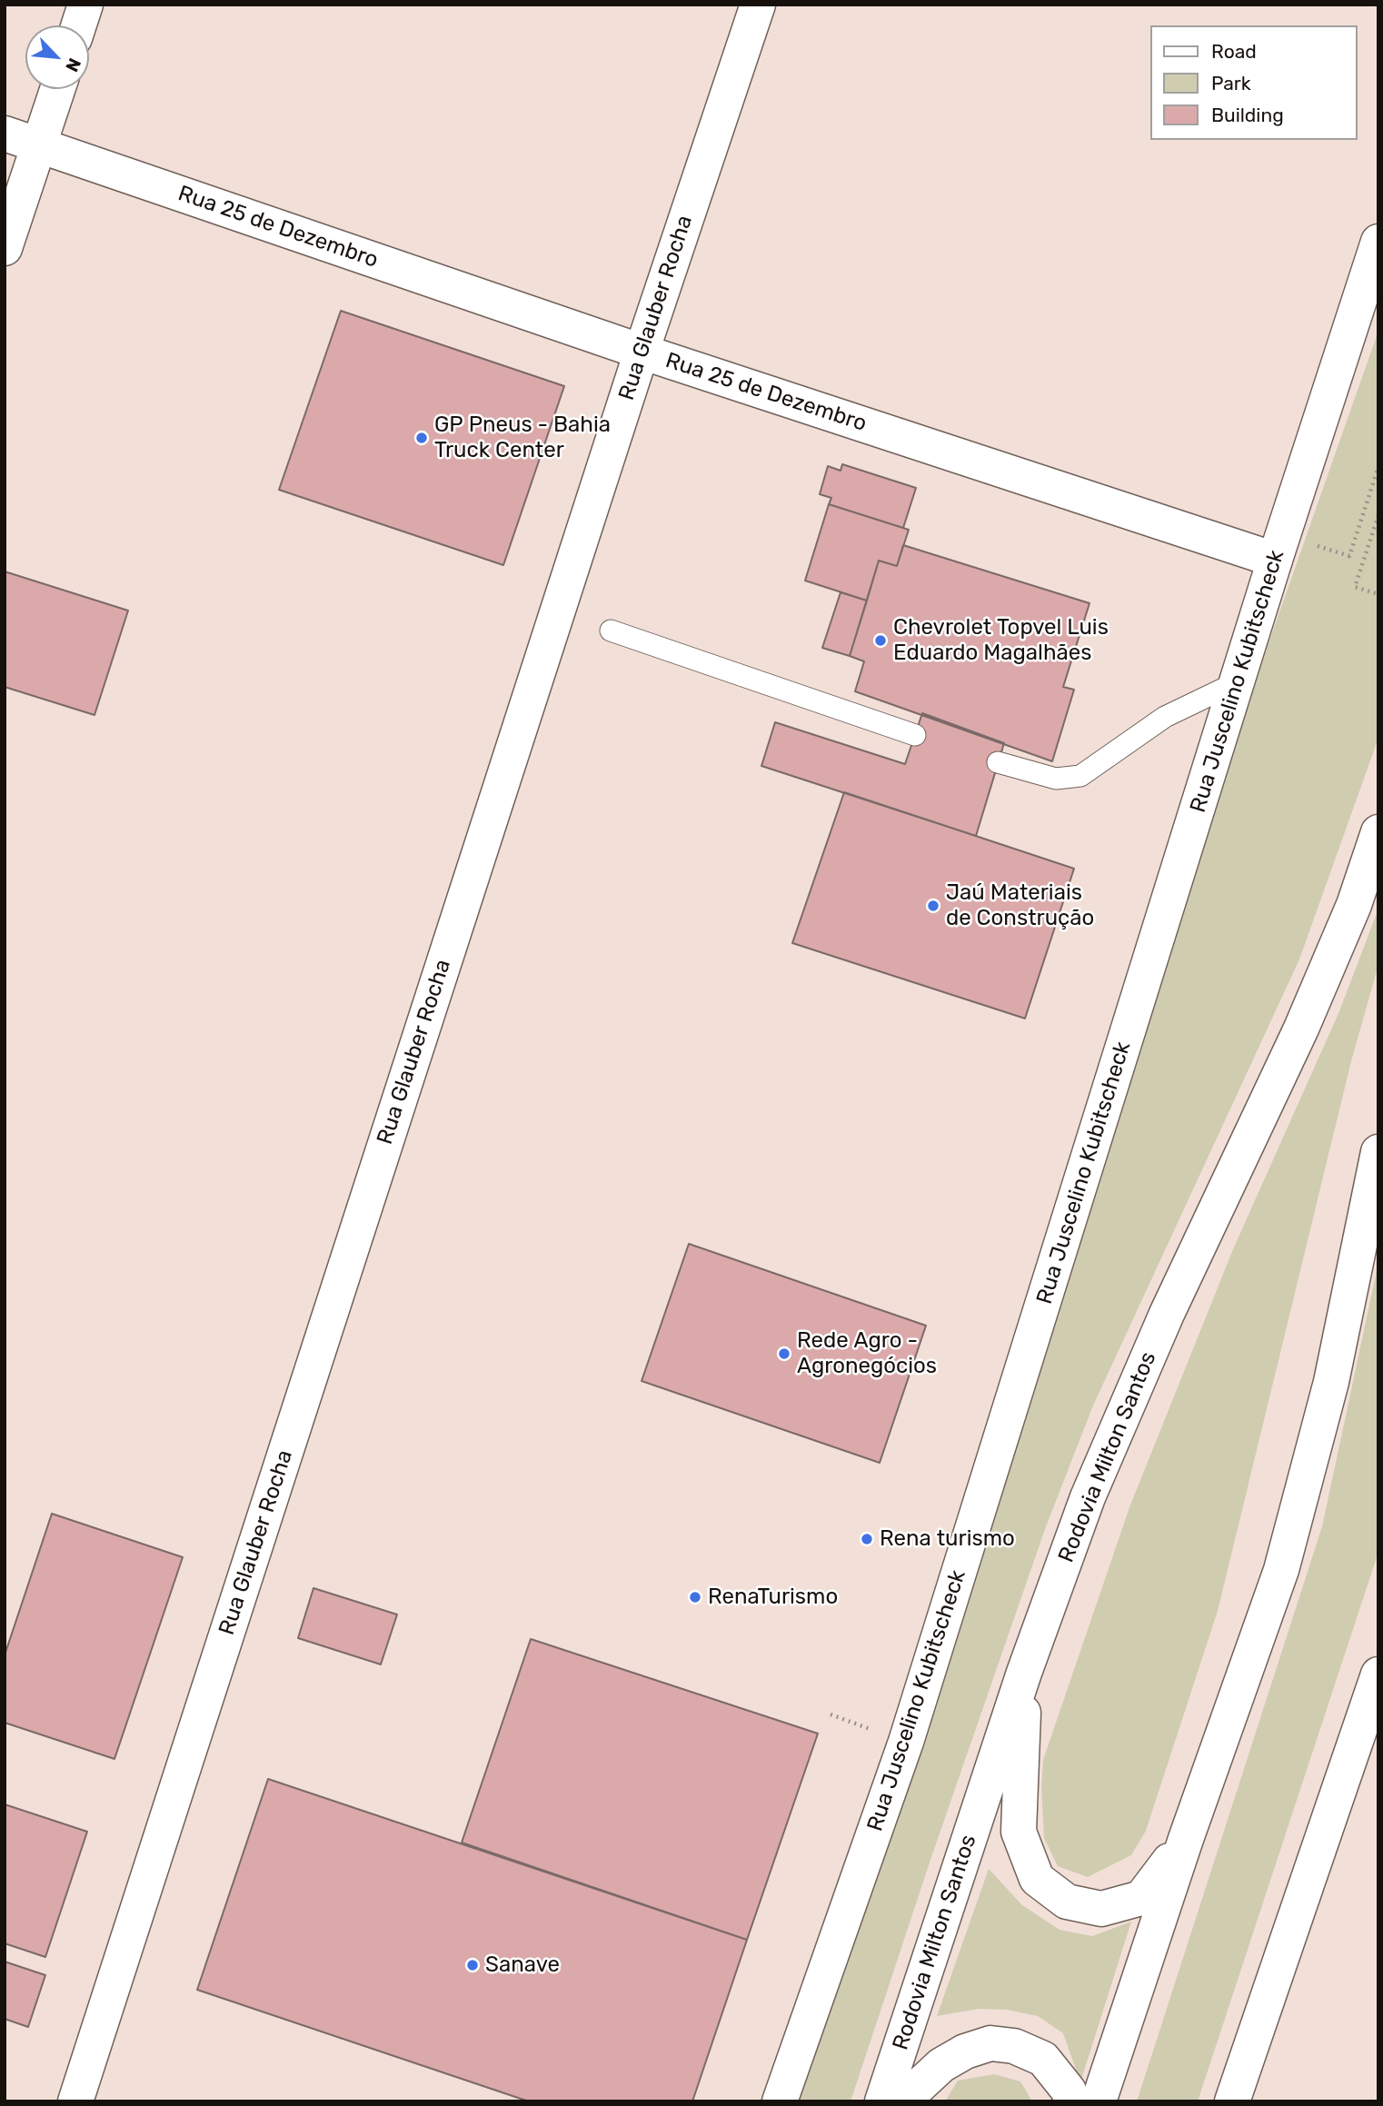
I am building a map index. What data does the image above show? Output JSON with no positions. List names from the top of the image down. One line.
{"streets":{"main road":["Rua 25 de Dezembro","Rua Glauber Rocha","Rua Juscelino Kubitscheck","Rodovia Milton Santos"]},"crossings":[["Rua 25 de Dezembro","Rua Glauber Rocha"],["Rua 25 de Dezembro","Rua Juscelino Kubitscheck"]],"places":["GP Pneus - Bahia Truck Center","Chevrolet Topvel Luis Eduardo Magalhães","Jaú Materiais de Construção","Rede Agro - Agronegócios","Rena turismo","RenaTurismo","Sanave"],"legend":["Road","Park","Building"],"north":"bottom right"}
